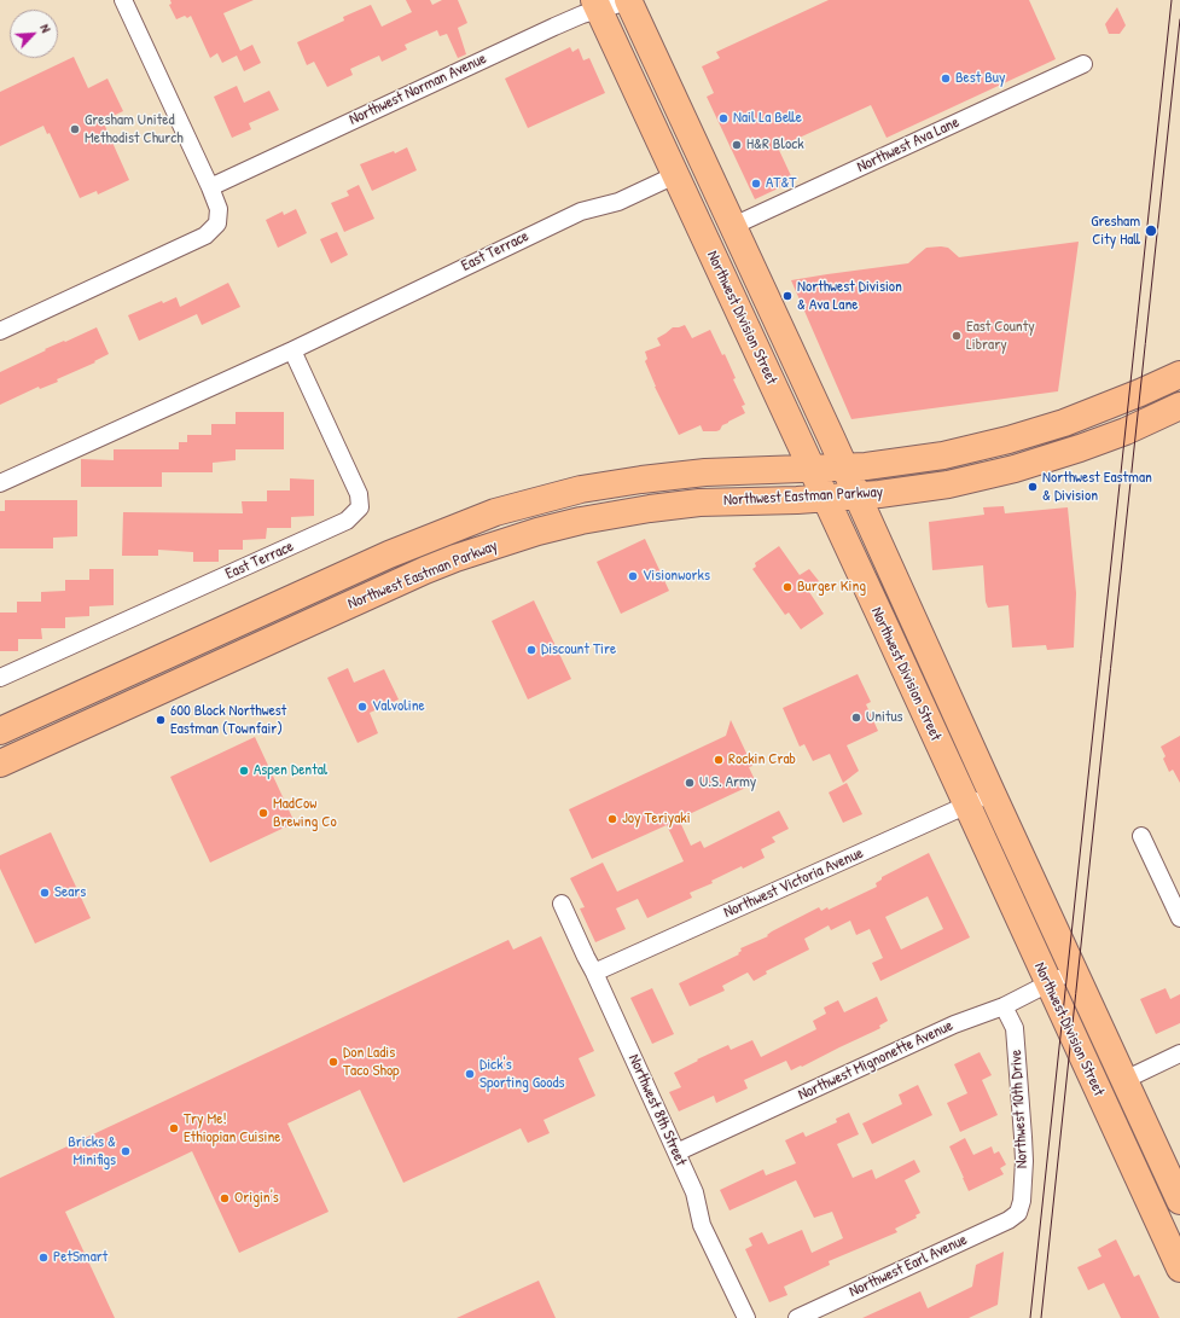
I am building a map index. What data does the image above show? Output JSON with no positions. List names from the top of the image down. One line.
{"streets":{"main road":["Northwest Division Street","Northwest Eastman Parkway"],"street":["Northwest Norman Avenue","Northwest Ava Lane","East Terrace","Northwest Victoria Avenue","Northwest Mignonette Avenue","Northwest 10th Drive","Northwest 8th Street","Northwest Earl Avenue"]},"crossings":[["Northwest Norman Avenue","Northwest Division Street"],["Northwest Ava Lane","Northwest Division Street"],["East Terrace","Northwest Division Street"],["Northwest Division Street","Northwest Eastman Parkway"],["Northwest Division Street","Northwest Victoria Avenue"],["Northwest Division Street","Northwest Mignonette Avenue"],["Northwest Victoria Avenue","Northwest 8th Street"],["Northwest Mignonette Avenue","Northwest 10th Drive"],["Northwest Mignonette Avenue","Northwest 8th Street"],["Northwest 10th Drive","Northwest Earl Avenue"]],"places":["Best Buy","Nail La Belle","Gresham United Methodist Church","H&R Block","AT&T","Gresham City Hall","Northwest Division & Ava Lane","East County Library","Northwest Eastman & Division","Visionworks","Burger King","Discount Tire","Valvoline","Unitus","600 Block Northwest Eastman (Townfair)","Rockin Crab","Aspen Dental","U.S. Army","MadCow Brewing Co","Joy Teriyaki","Sears","Don Ladis Taco Shop","Dick's Sporting Goods","Try Me! Ethiopian Cuisine","Bricks & Minifigs","Origin's","PetSmart"],"north":"top right"}
